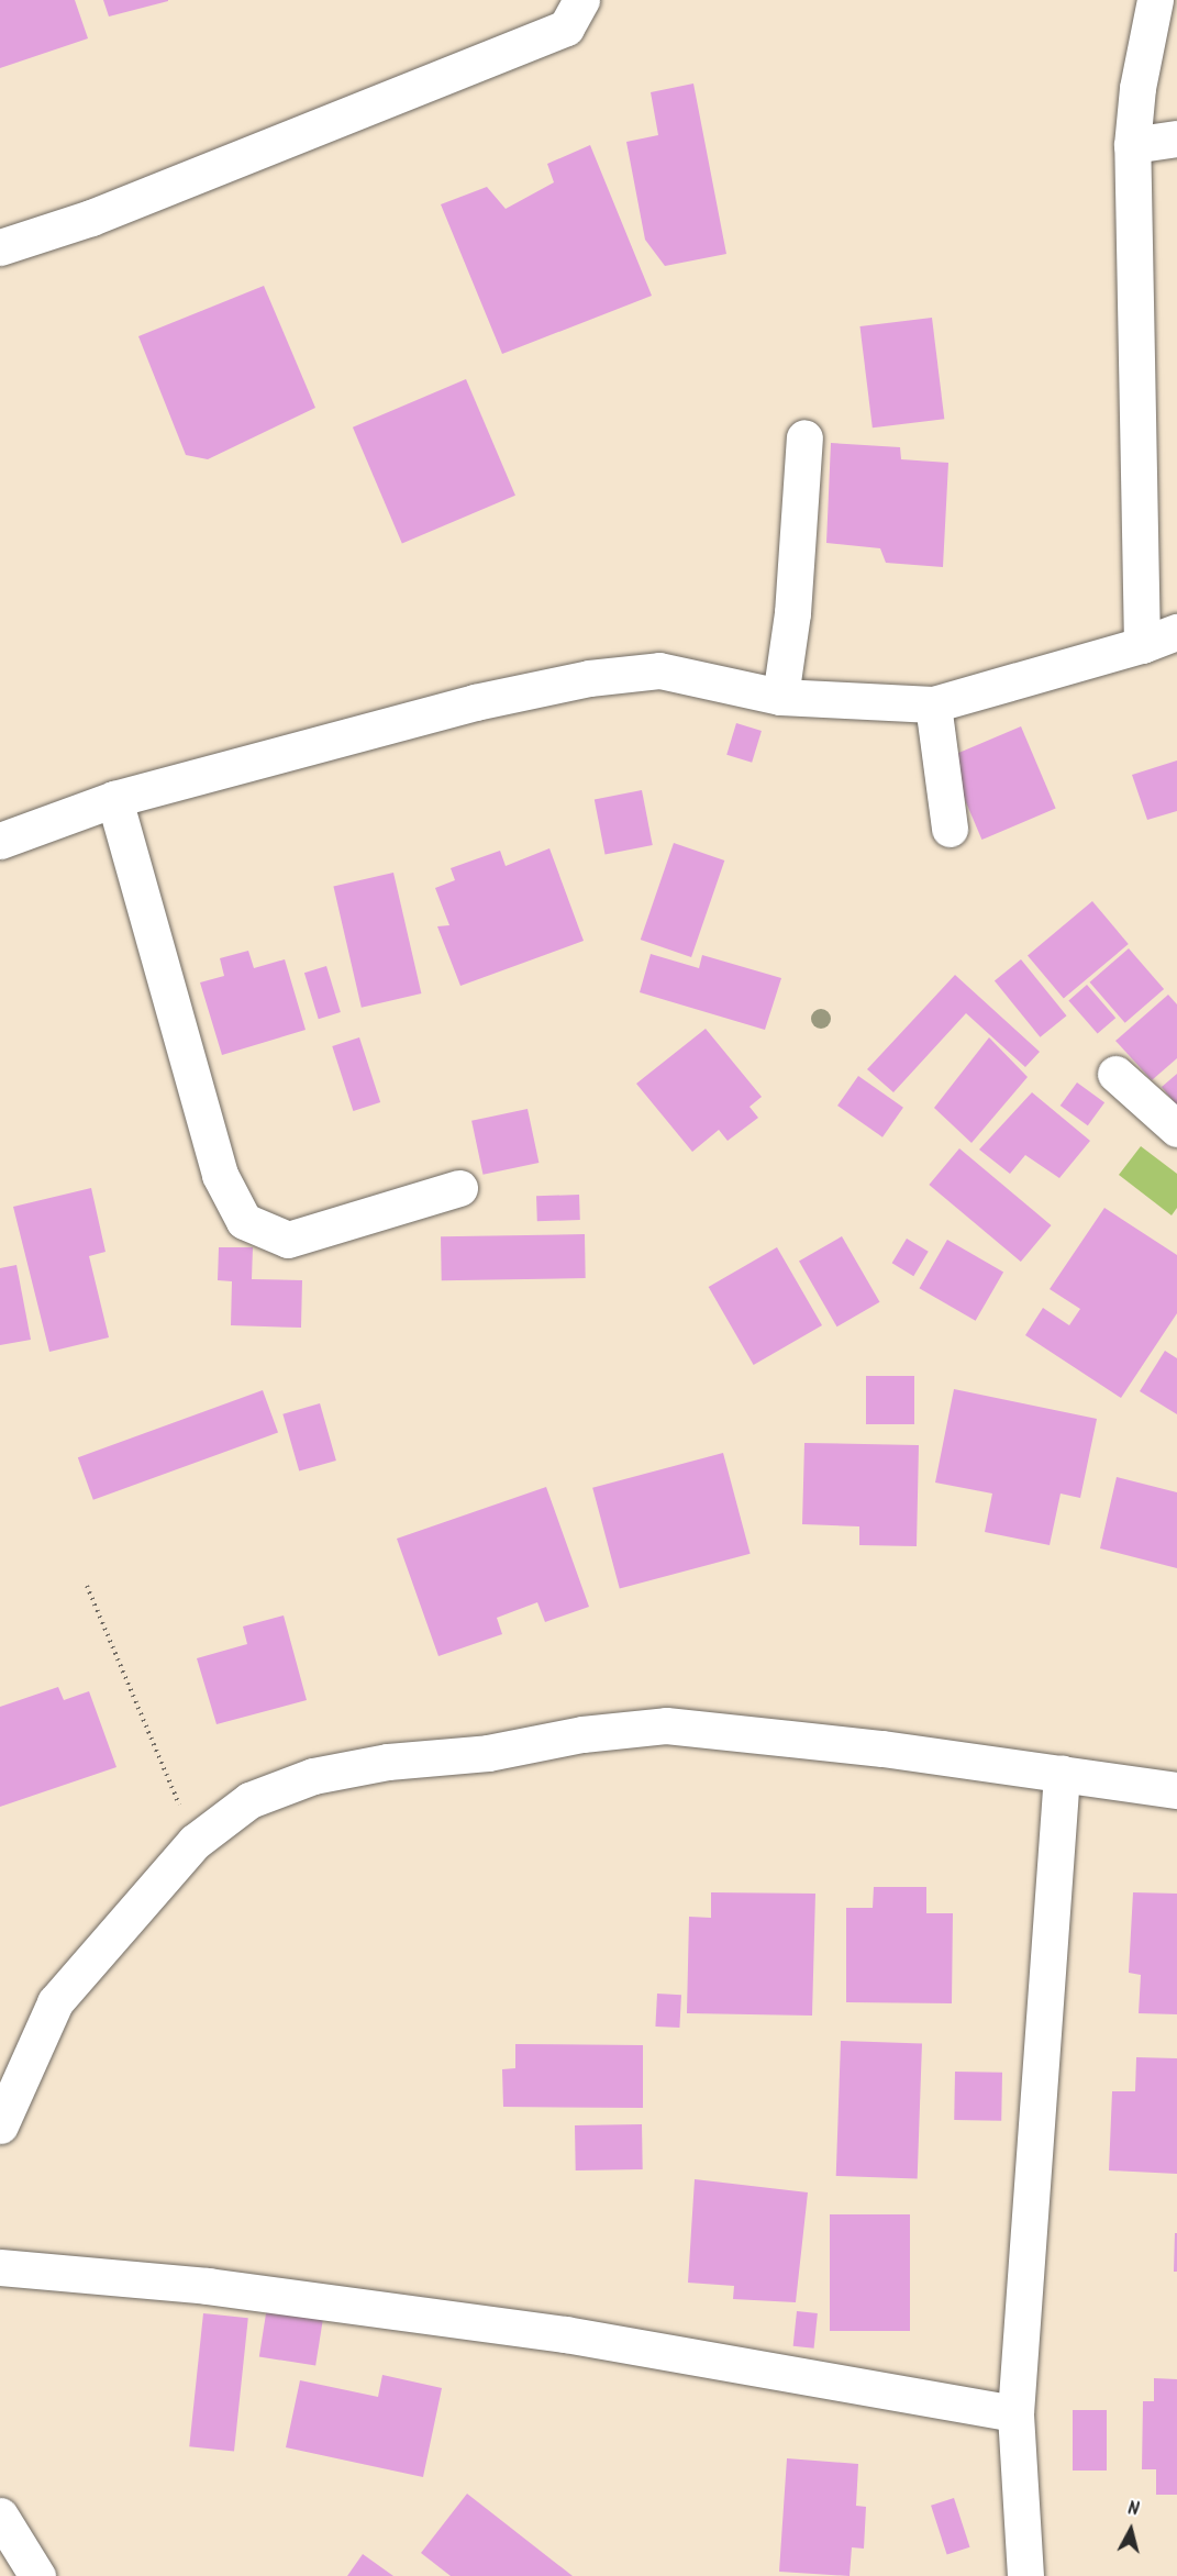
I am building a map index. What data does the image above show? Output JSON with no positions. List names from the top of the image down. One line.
{"north":"top"}
